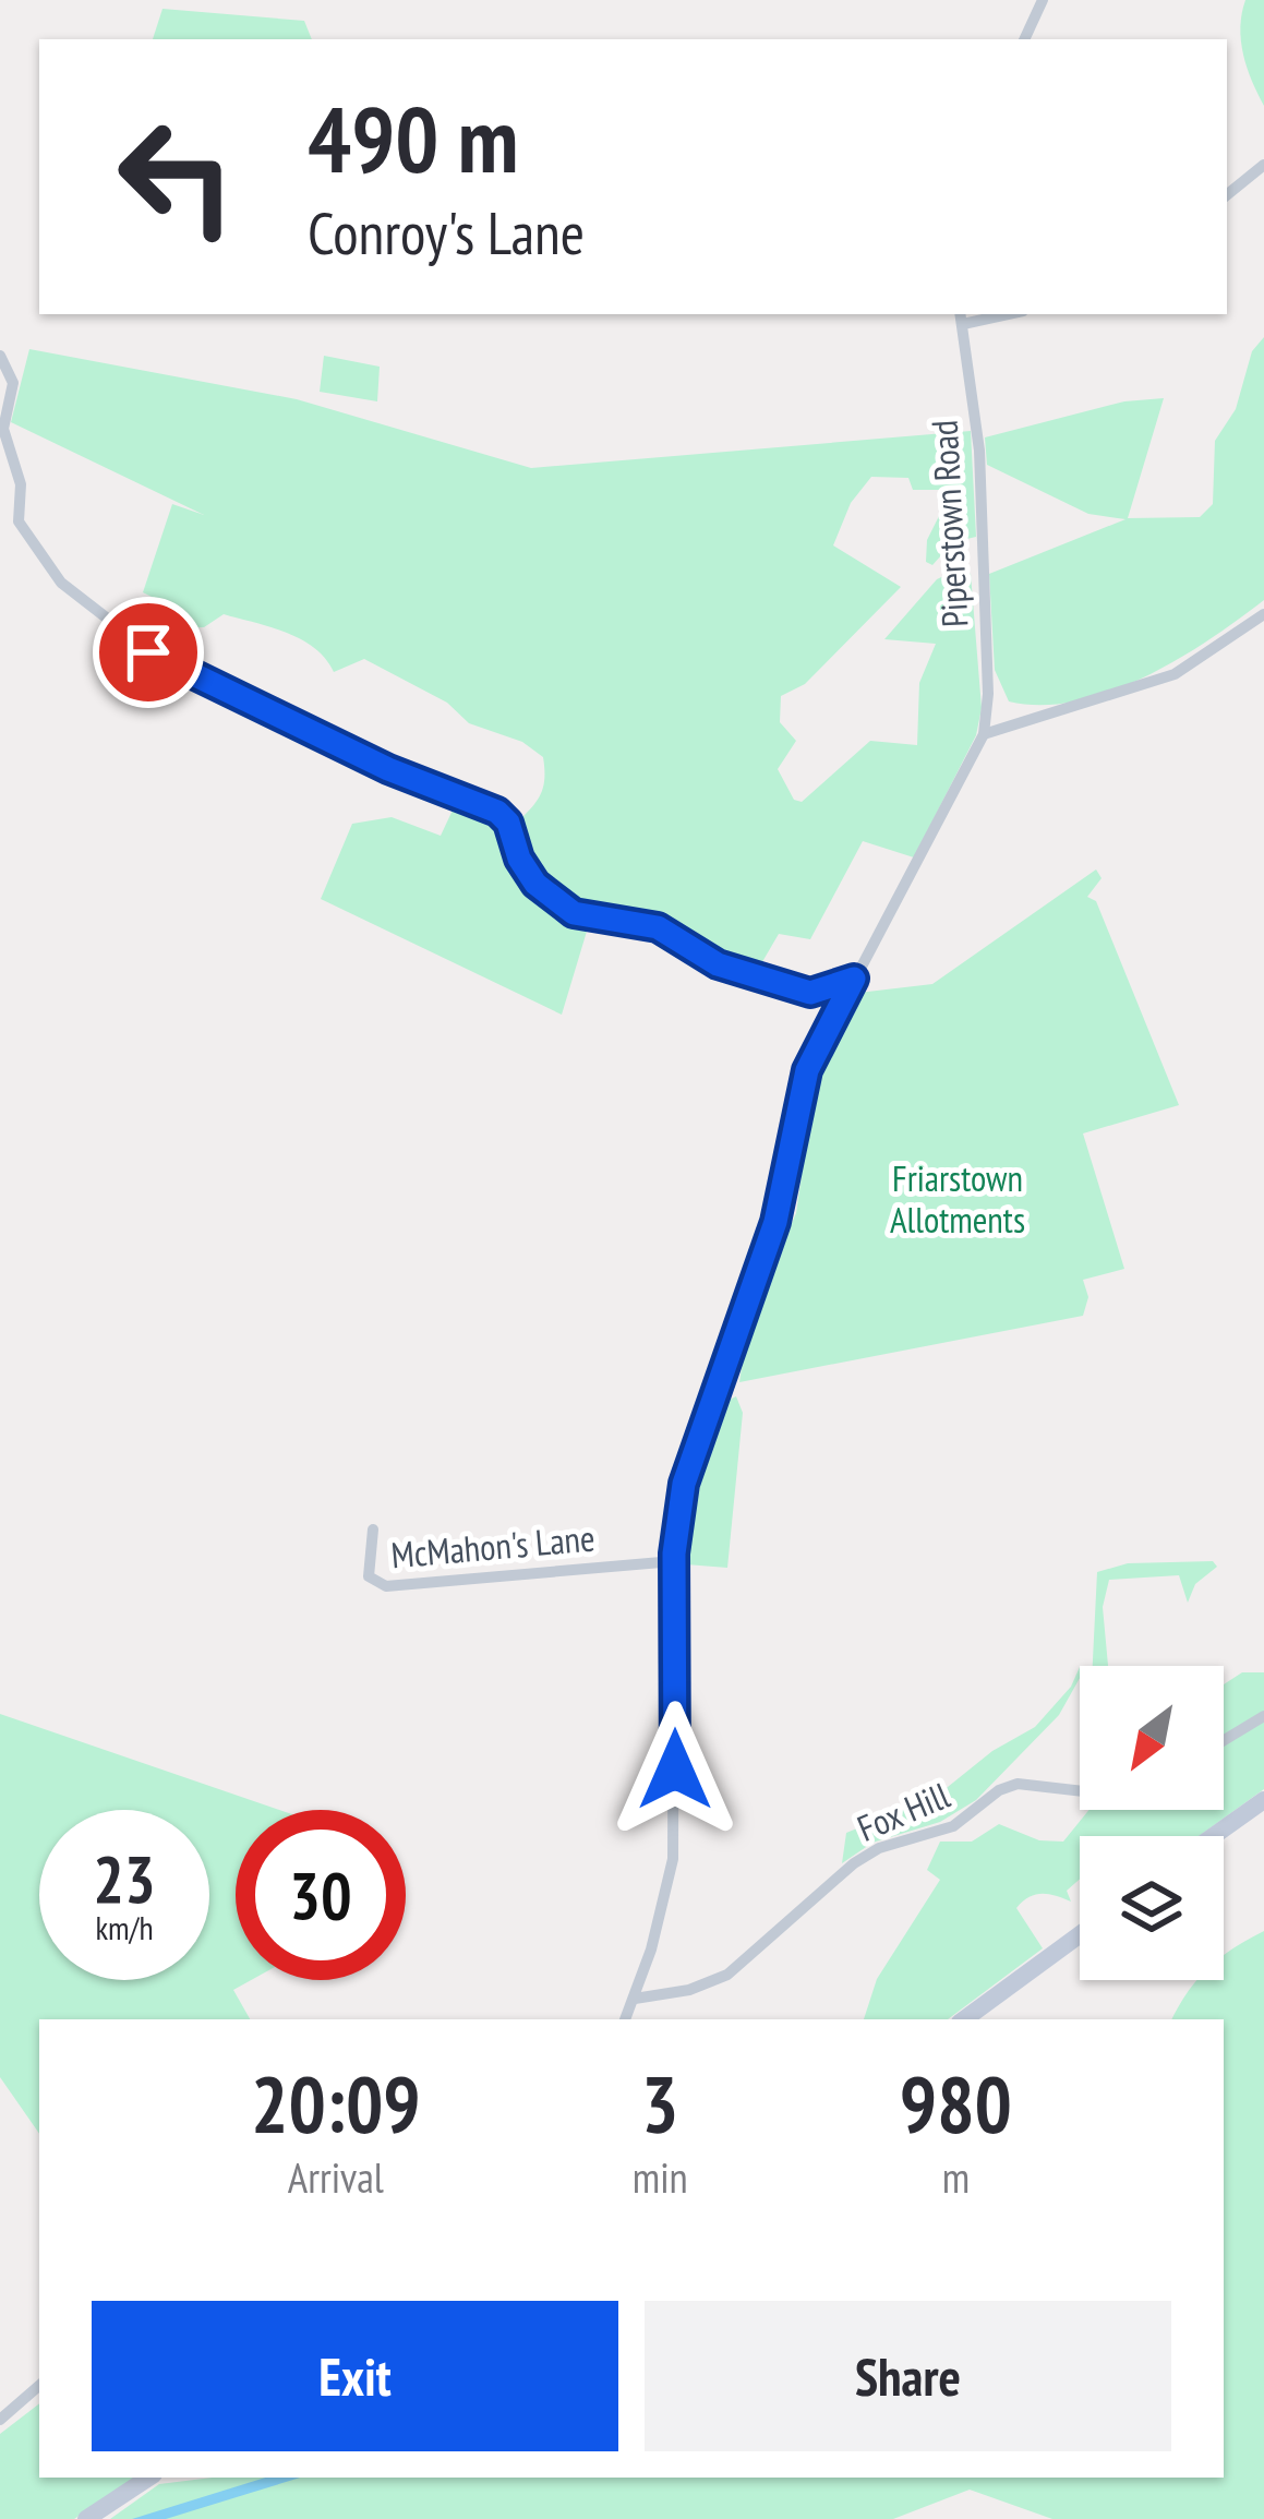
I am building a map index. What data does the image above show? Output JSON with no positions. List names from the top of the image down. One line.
{"streets":{"street":["Piperstown Road","McMahon's Lane","Fox Hill"]},"parks":["Friarstown Allotments"],"north":"bottom left","page":{"turn":["490 m","Conroy's Lane"],"speed":"23 km/h","limit":"30","eta":["20:09","Arrival","3","min","980","m"],"buttons":["Exit","Share"]}}
